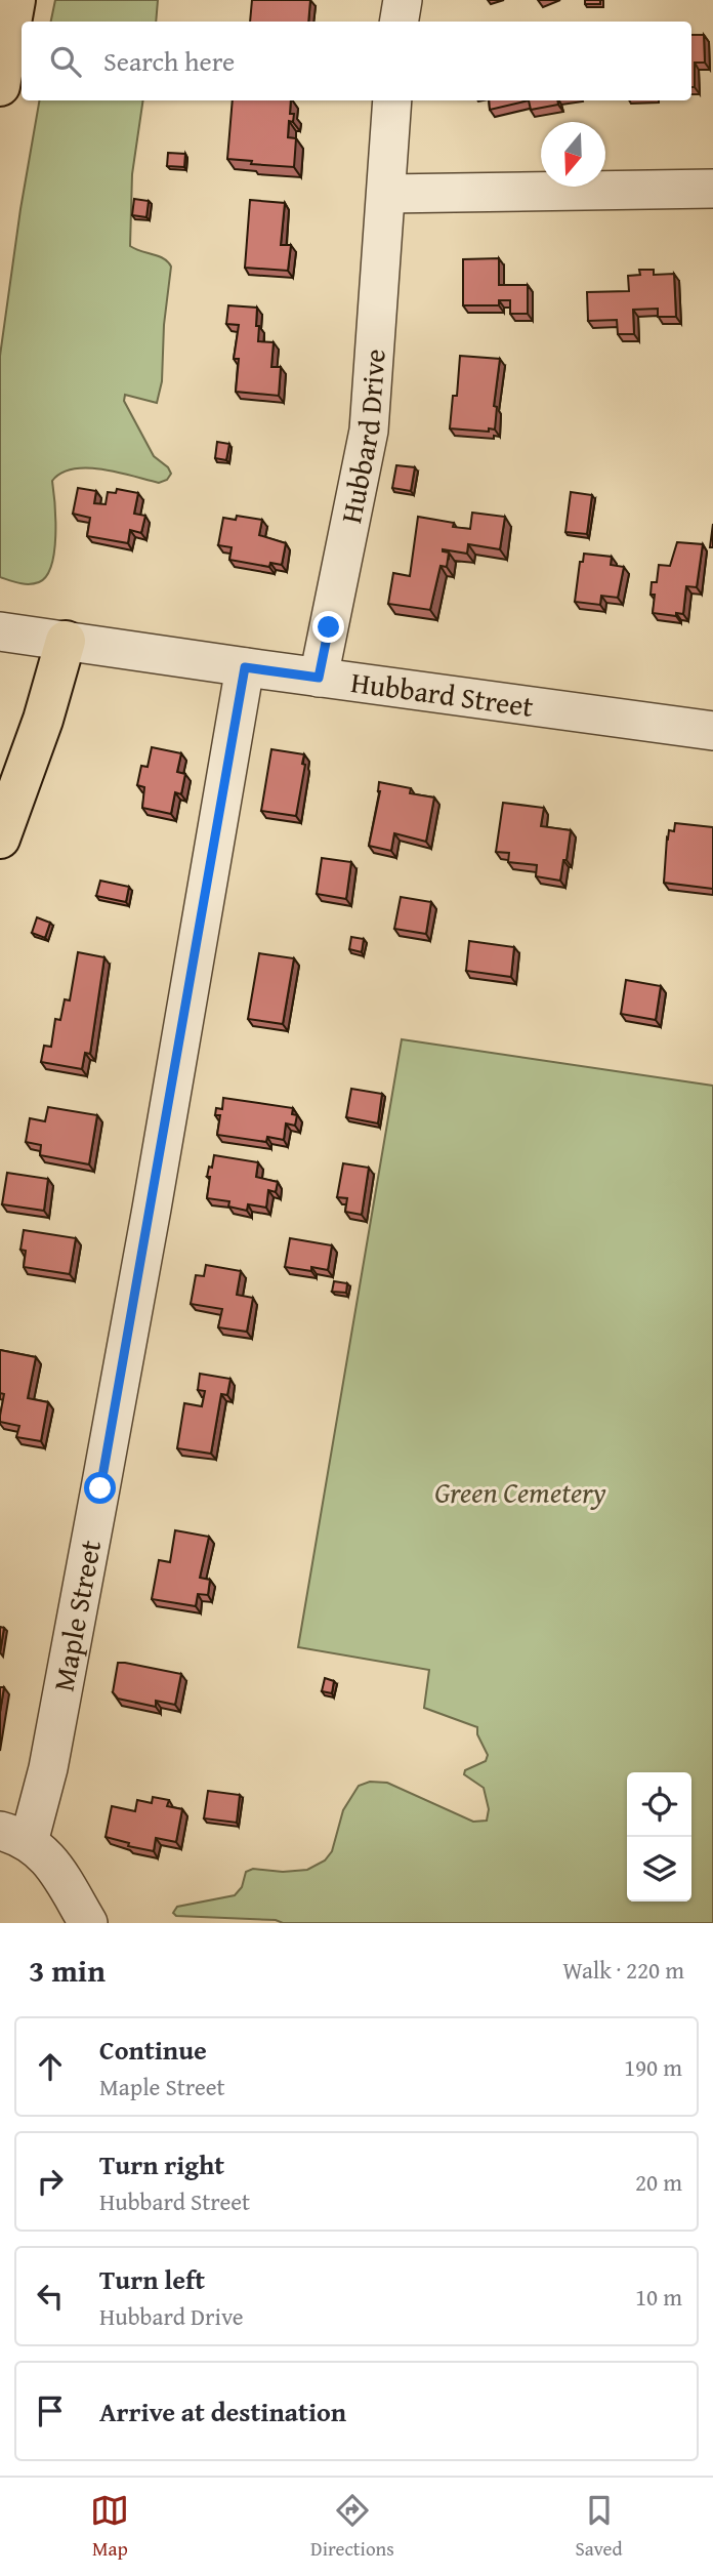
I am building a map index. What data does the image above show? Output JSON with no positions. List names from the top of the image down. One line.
{"streets":{"street":["Hubbard Drive","Hubbard Street","Maple Street"]},"crossings":[["Hubbard Drive","Hubbard Street"],["Hubbard Street","Maple Street"]],"parks":["Green Cemetery"],"north":"bottom","page":{"search":"Search here","heading":["3 min","Walk · 220 m"],"list":[["Continue","Maple Street","190 m"],["Turn right","Hubbard Street","20 m"],["Turn left","Hubbard Drive","10 m"],"Arrive at destination"],"nav":["Map","Directions","Saved"]}}
